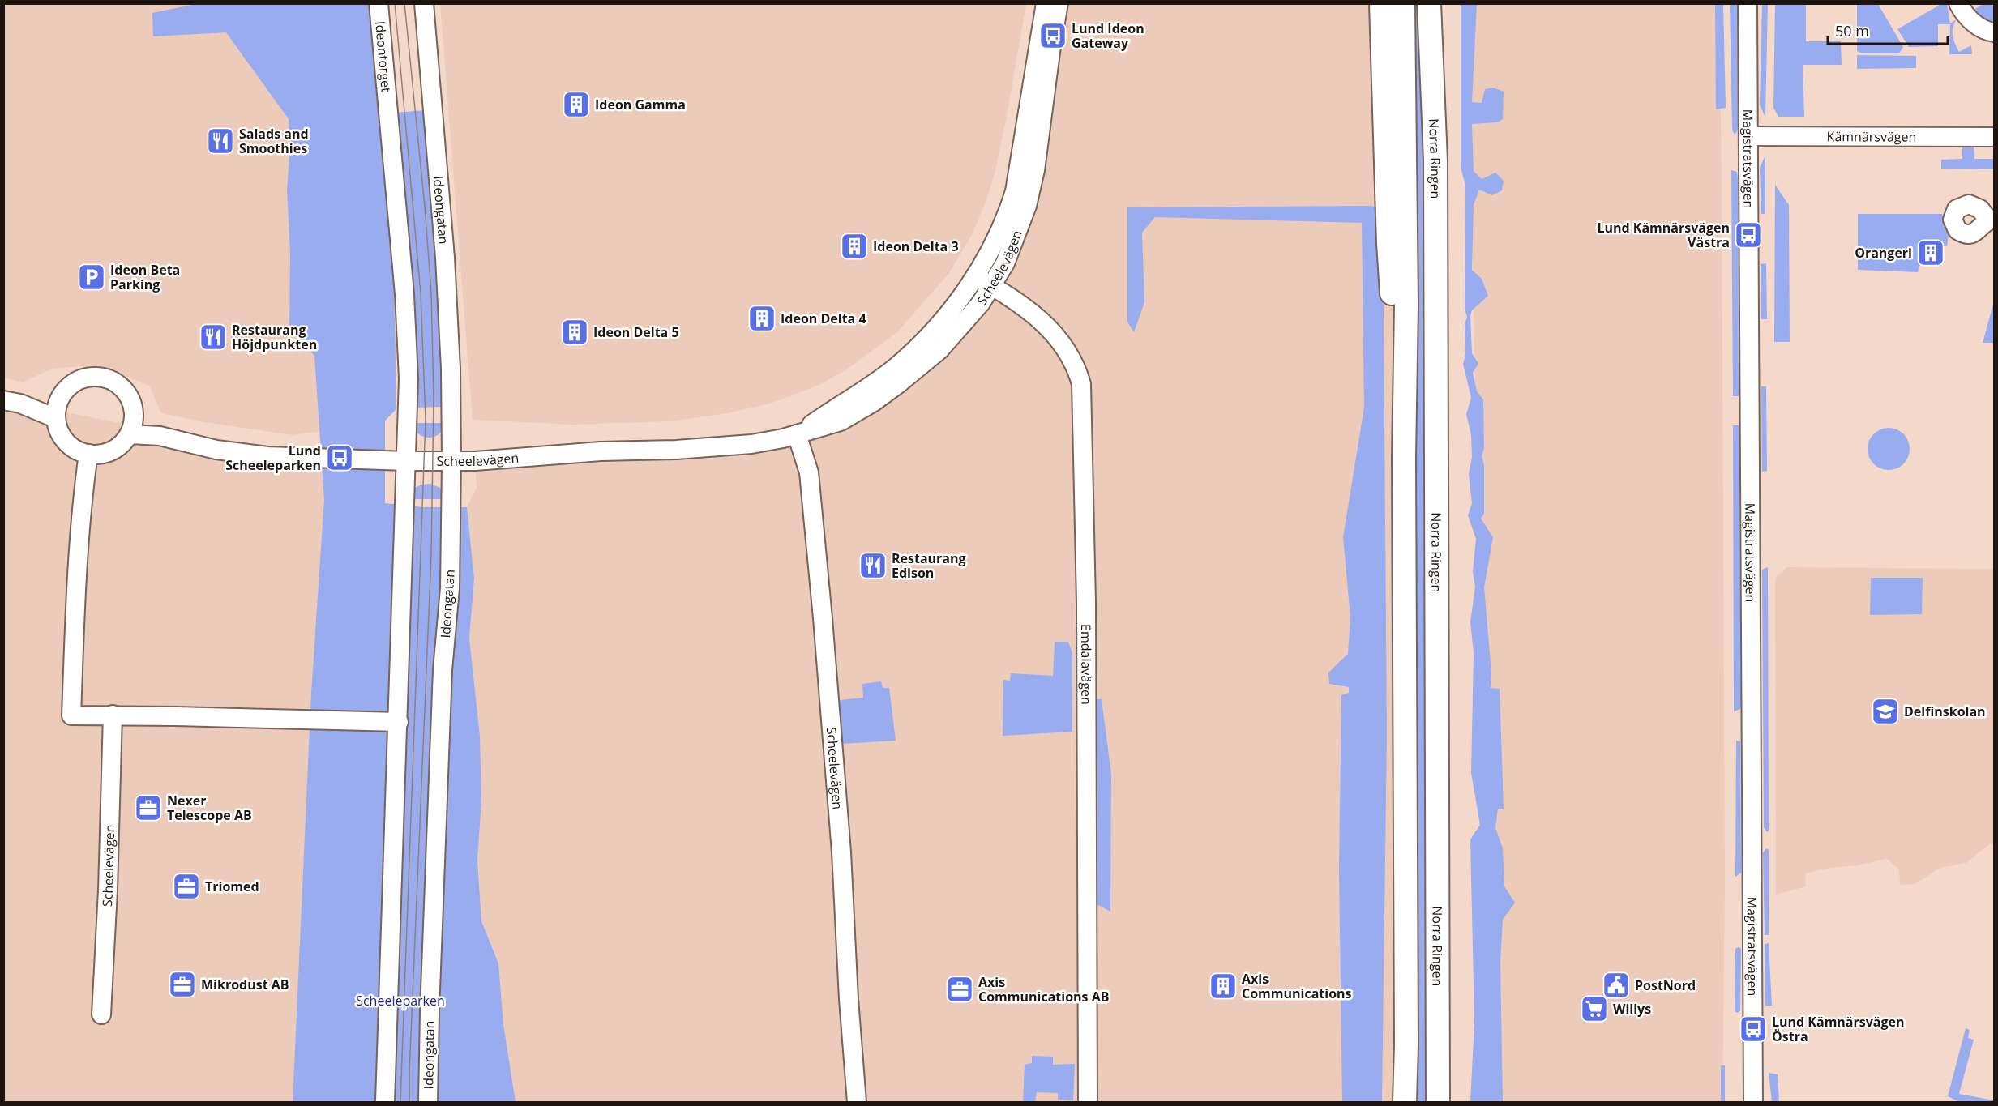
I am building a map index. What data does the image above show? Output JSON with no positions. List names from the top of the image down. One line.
{"streets":{"main road":["Norra Ringen"],"street":["Ideontorget","Kämnärsvägen","Magistratsvägen","Ideongatan","Scheelevägen","Emdalavägen"]},"crossings":[["Ideontorget","Scheelevägen"],["Kämnärsvägen","Magistratsvägen"],["Ideongatan","Scheelevägen"],["Scheelevägen","Emdalavägen"]],"parks":["Scheeleparken"],"places":{"bus stop":["Lund Ideon Gateway","Lund Kämnärsvägen Västra","Lund Scheeleparken","Lund Kämnärsvägen Östra"],"building":["Ideon Gamma","Ideon Delta 3","Orangeri","Ideon Delta 4","Ideon Delta 5","Axis Communications"],"restaurant":["Salads and Smoothies","Restaurang Höjdpunkten","Restaurang Edison"],"parking":["Ideon Beta Parking"],"school or university":["Delfinskolan"],"office":["Nexer Telescope AB","Triomed","Mikrodust AB","Axis Communications AB"],"public building":["PostNord"],"supermarket":["Willys"]},"scale_bar":"50 m"}
